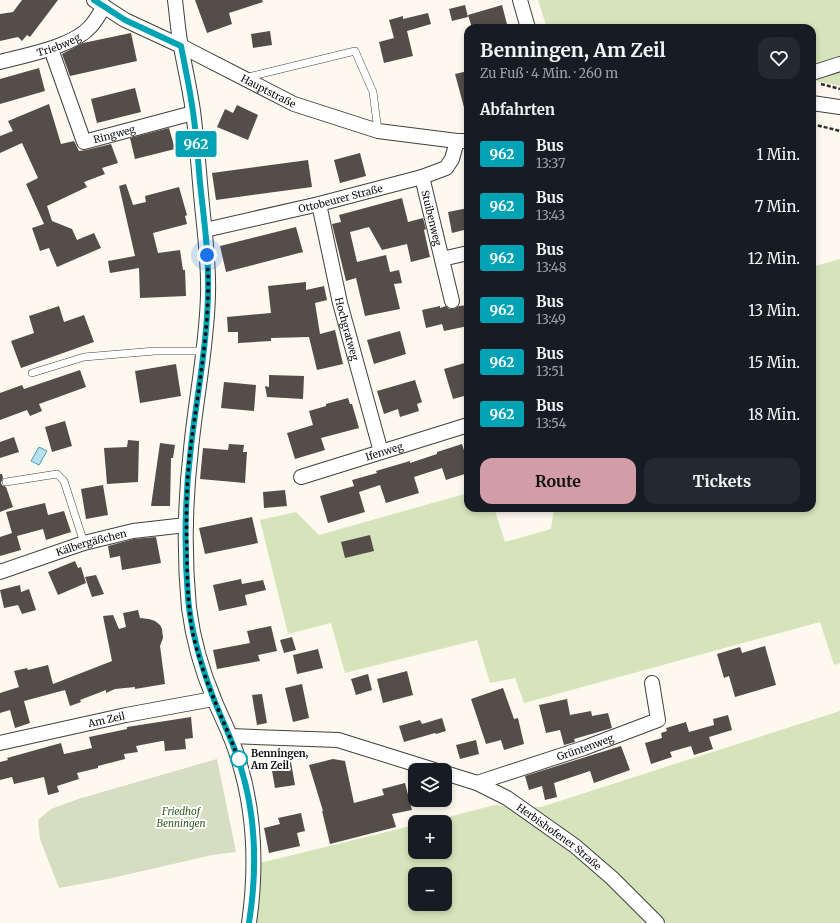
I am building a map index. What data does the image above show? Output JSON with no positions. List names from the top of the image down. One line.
{"streets":{"street":["Triebweg","Hauptstraße","Ringweg","Ottobeurer Straße","Stuibenweg","Hochgratweg","Ifenweg","Kälbergäßchen","Am Zeil","Grüntenweg","Herbishofener Straße"]},"crossings":[["Triebweg","Hauptstraße"],["Triebweg","Ringweg"],["Hauptstraße","Ottobeurer Straße"],["Ottobeurer Straße","Stuibenweg"],["Ottobeurer Straße","Hochgratweg"],["Hochgratweg","Ifenweg"],["Grüntenweg","Herbishofener Straße"]],"parks":["Friedhof Benningen"],"places":["Benningen, Am Zeil"],"lines":["bus line 962"],"page":{"on_map":"962","heading":[["Benningen, Am Zeil","Zu Fuß · 4 Min. · 260 m"],"Abfahrten"],"list":[{"mark":"962","name":"Bus","note":"13:37","value":"1 Min."},{"mark":"962","name":"Bus","note":"13:43","value":"7 Min."},{"mark":"962","name":"Bus","note":"13:48","value":"12 Min."},{"mark":"962","name":"Bus","note":"13:49","value":"13 Min."},{"mark":"962","name":"Bus","note":"13:51","value":"15 Min."},{"mark":"962","name":"Bus","note":"13:54","value":"18 Min."}],"buttons":["Route","Tickets"],"map_buttons":["+","−"]}}
